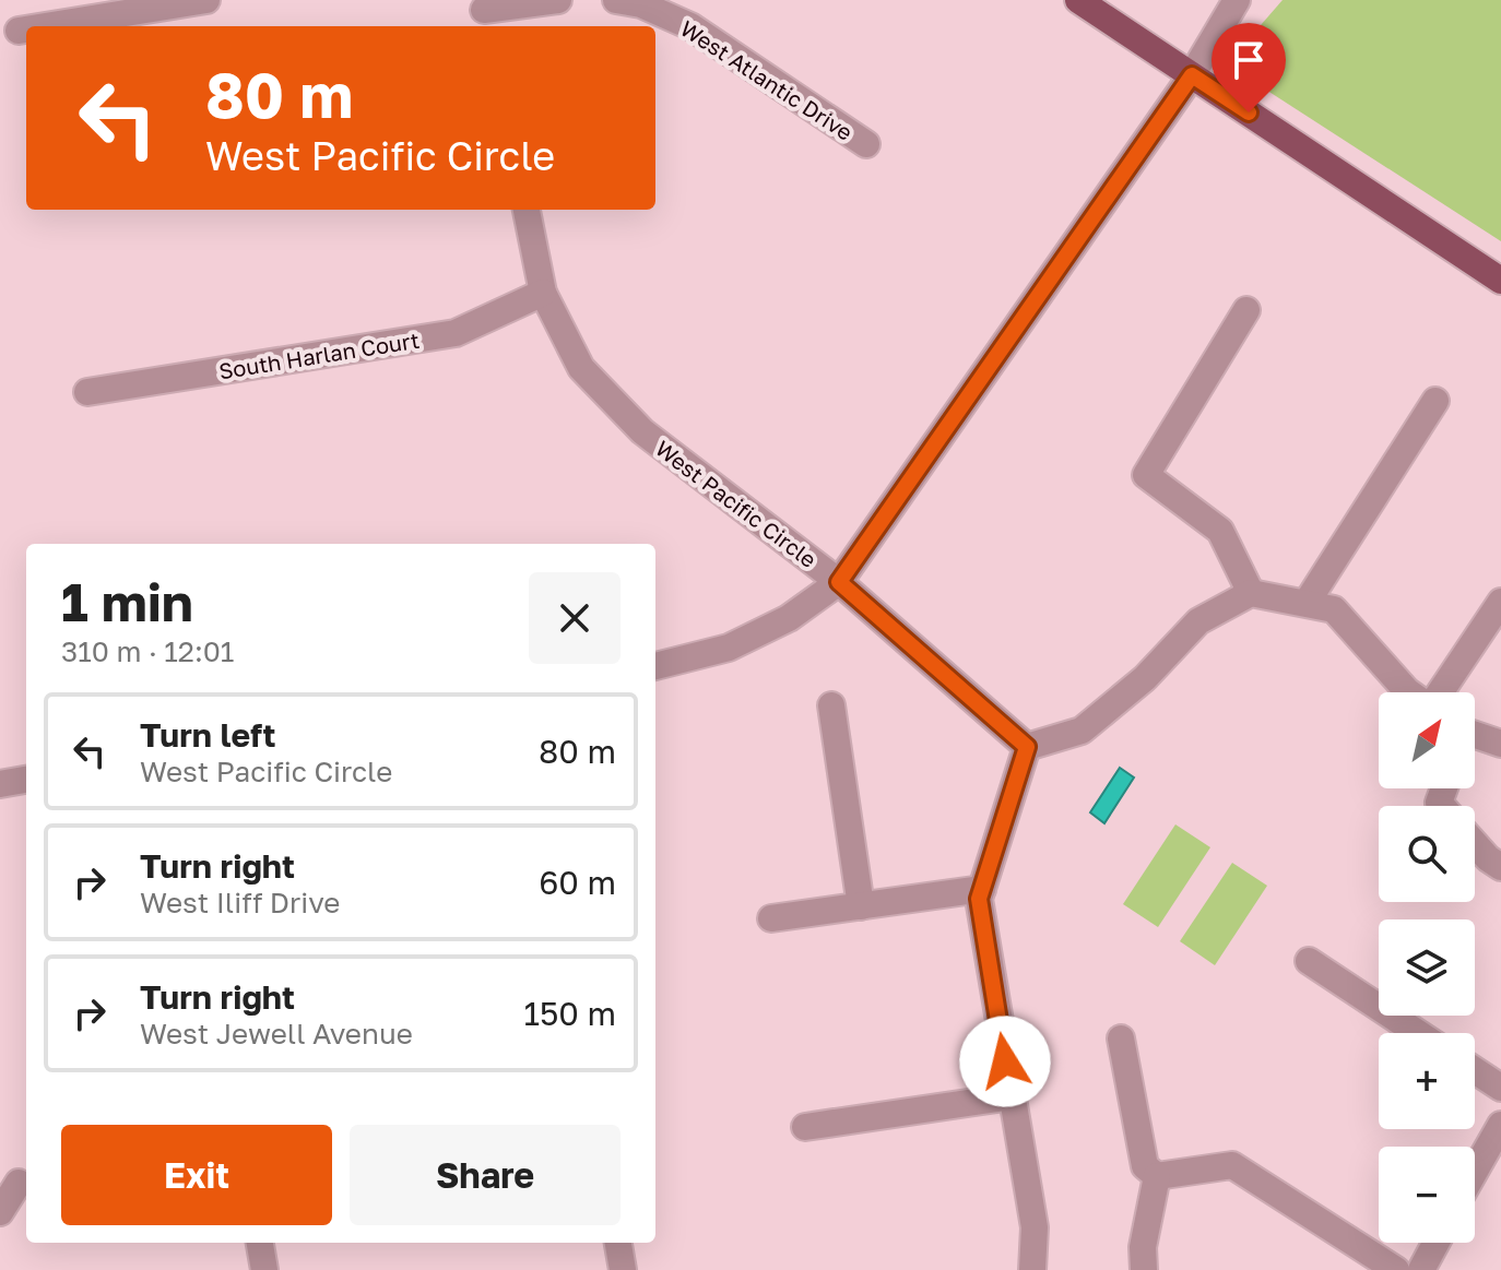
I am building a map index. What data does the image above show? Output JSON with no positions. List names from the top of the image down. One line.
{"streets":{"street":["West Atlantic Drive","South Harlan Court","West Pacific Circle"]},"crossings":[["South Harlan Court","West Pacific Circle"]],"north":"top right","page":{"turn":["80 m","West Pacific Circle"],"heading":["1 min","310 m · 12:01"],"map_buttons":["+","−"],"list":[{"name":"Turn left","note":"West Pacific Circle","value":"80 m"},{"name":"Turn right","note":"West Iliff Drive","value":"60 m"},{"name":"Turn right","note":"West Jewell Avenue","value":"150 m"}],"buttons":["Exit","Share"]}}
